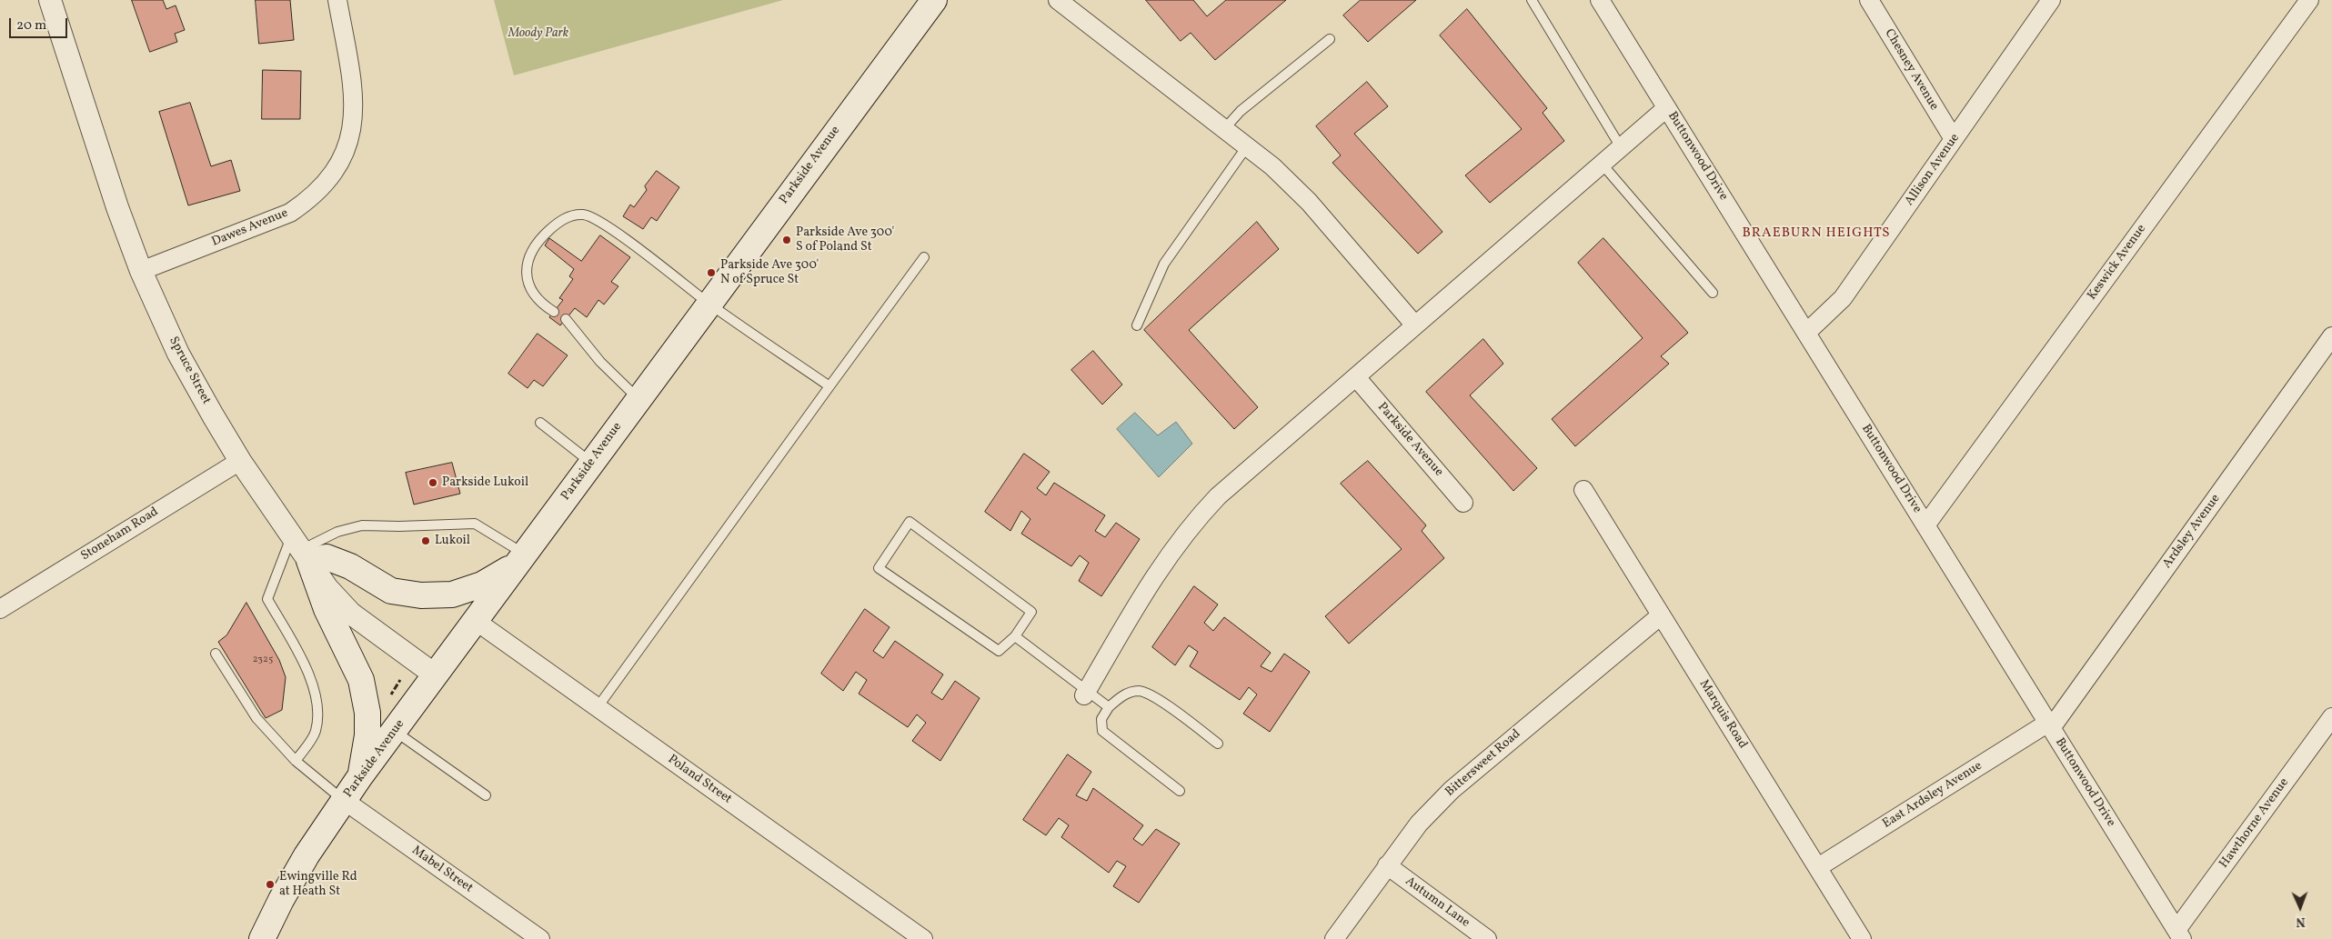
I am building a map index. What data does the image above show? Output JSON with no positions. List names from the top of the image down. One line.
{"streets":{"main road":["Parkside Avenue"],"street":["Chesney Avenue","Buttonwood Drive","Allison Avenue","Dawes Avenue","Keswick Avenue","Spruce Street","Ardsley Avenue","Stoneham Road","Marquis Road","Bittersweet Road","Poland Street","East Ardsley Avenue","Hawthorne Avenue","Mabel Street","Autumn Lane"]},"crossings":[["Chesney Avenue","Allison Avenue"],["Buttonwood Drive","Allison Avenue"],["Buttonwood Drive","Keswick Avenue"],["Buttonwood Drive","Ardsley Avenue"],["Buttonwood Drive","East Ardsley Avenue"],["Buttonwood Drive","Hawthorne Avenue"],["Parkside Avenue","Spruce Street"],["Parkside Avenue","Poland Street"],["Parkside Avenue","Mabel Street"],["Dawes Avenue","Spruce Street"],["Spruce Street","Stoneham Road"],["Ardsley Avenue","East Ardsley Avenue"],["Marquis Road","Bittersweet Road"],["Marquis Road","East Ardsley Avenue"],["Bittersweet Road","Autumn Lane"]],"districts":["BRAEBURN HEIGHTS"],"parks":["Moody Park"],"places":["Parkside Ave 300' S of Poland St","Parkside Ave 300' N of Spruce St","Parkside Lukoil","Lukoil","Ewingville Rd at Heath St"],"house_numbers":["2325"],"scale_bar":"20 m","north":"bottom"}
